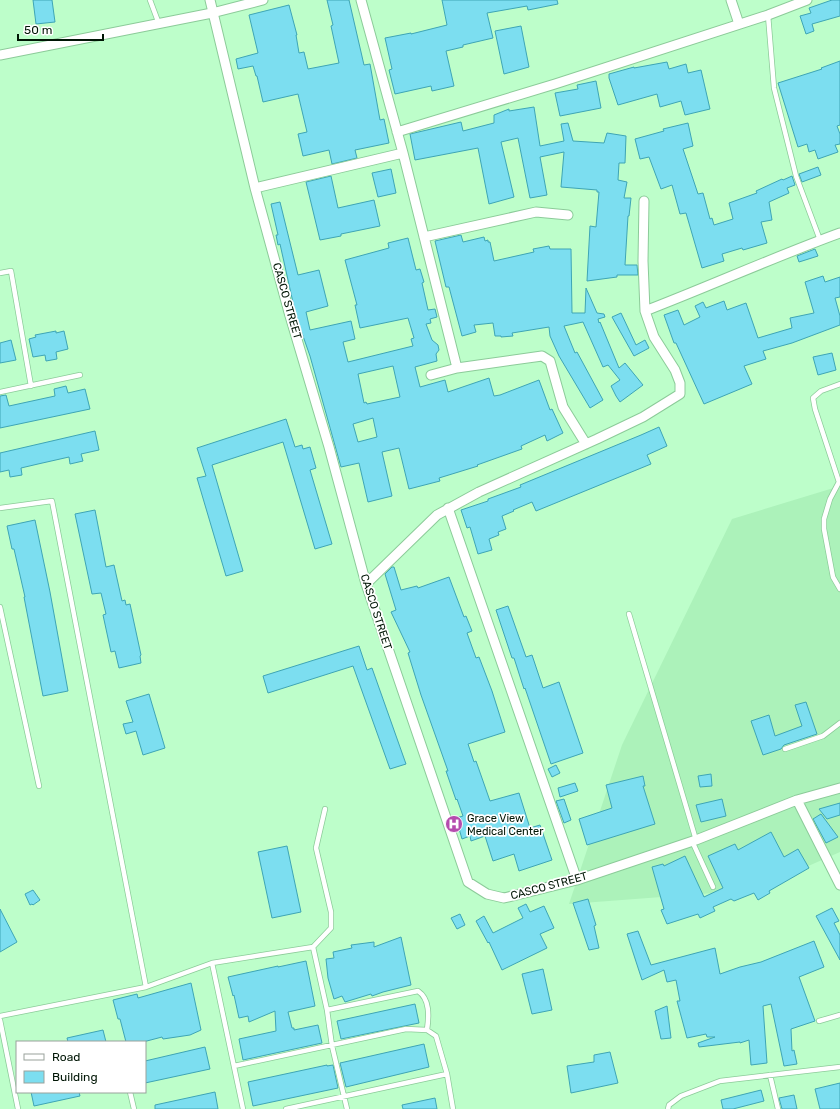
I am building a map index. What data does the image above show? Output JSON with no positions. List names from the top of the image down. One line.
{"streets":{"street":["CASCO STREET"]},"places":{"hospital":["Grace View Medical Center"]},"legend":["Road","Building"],"scale_bar":"50 m"}
